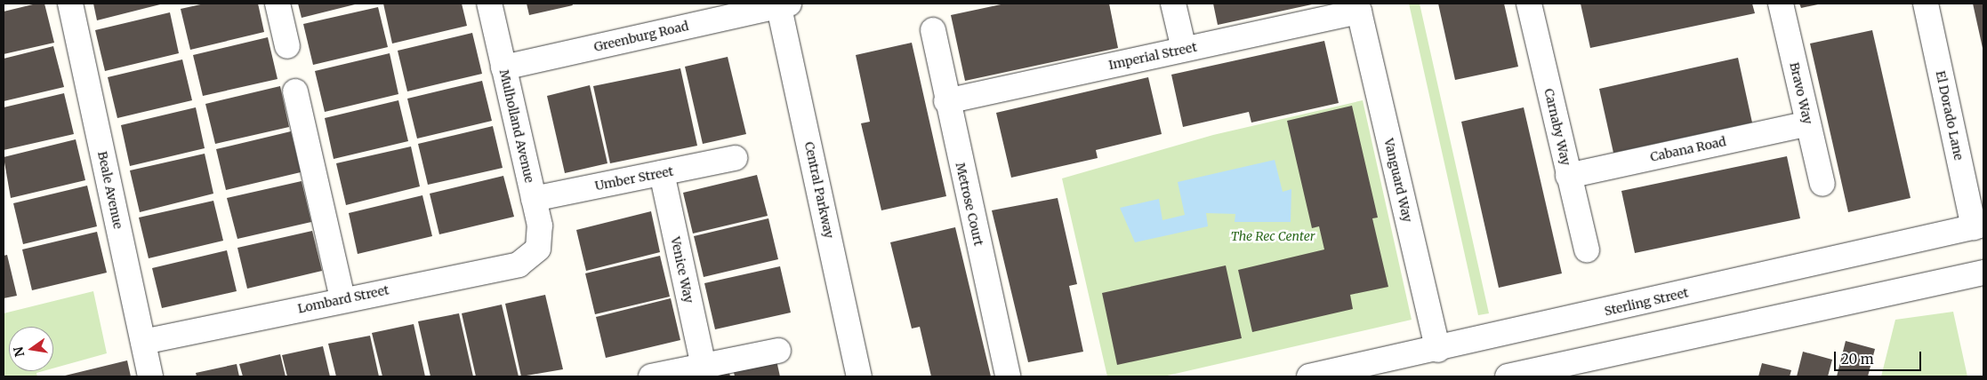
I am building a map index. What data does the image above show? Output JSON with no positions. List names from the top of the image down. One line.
{"streets":{"street":["Greenburg Road","Imperial Street","Bravo Way","El Dorado Lane","Mulholland Avenue","Carnaby Way","Cabana Road","Umber Street","Vanguard Way","Beale Avenue","Central Parkway","Metrose Court","Venice Way","Lombard Street","Sterling Street"]},"crossings":[["Greenburg Road","Mulholland Avenue"],["Greenburg Road","Central Parkway"],["Imperial Street","Vanguard Way"],["Imperial Street","Metrose Court"],["Bravo Way","Cabana Road"],["El Dorado Lane","Sterling Street"],["Mulholland Avenue","Umber Street"],["Mulholland Avenue","Lombard Street"],["Carnaby Way","Cabana Road"],["Umber Street","Venice Way"],["Vanguard Way","Sterling Street"],["Beale Avenue","Lombard Street"]],"parks":["The Rec Center"],"scale_bar":"20 m","north":"left"}
